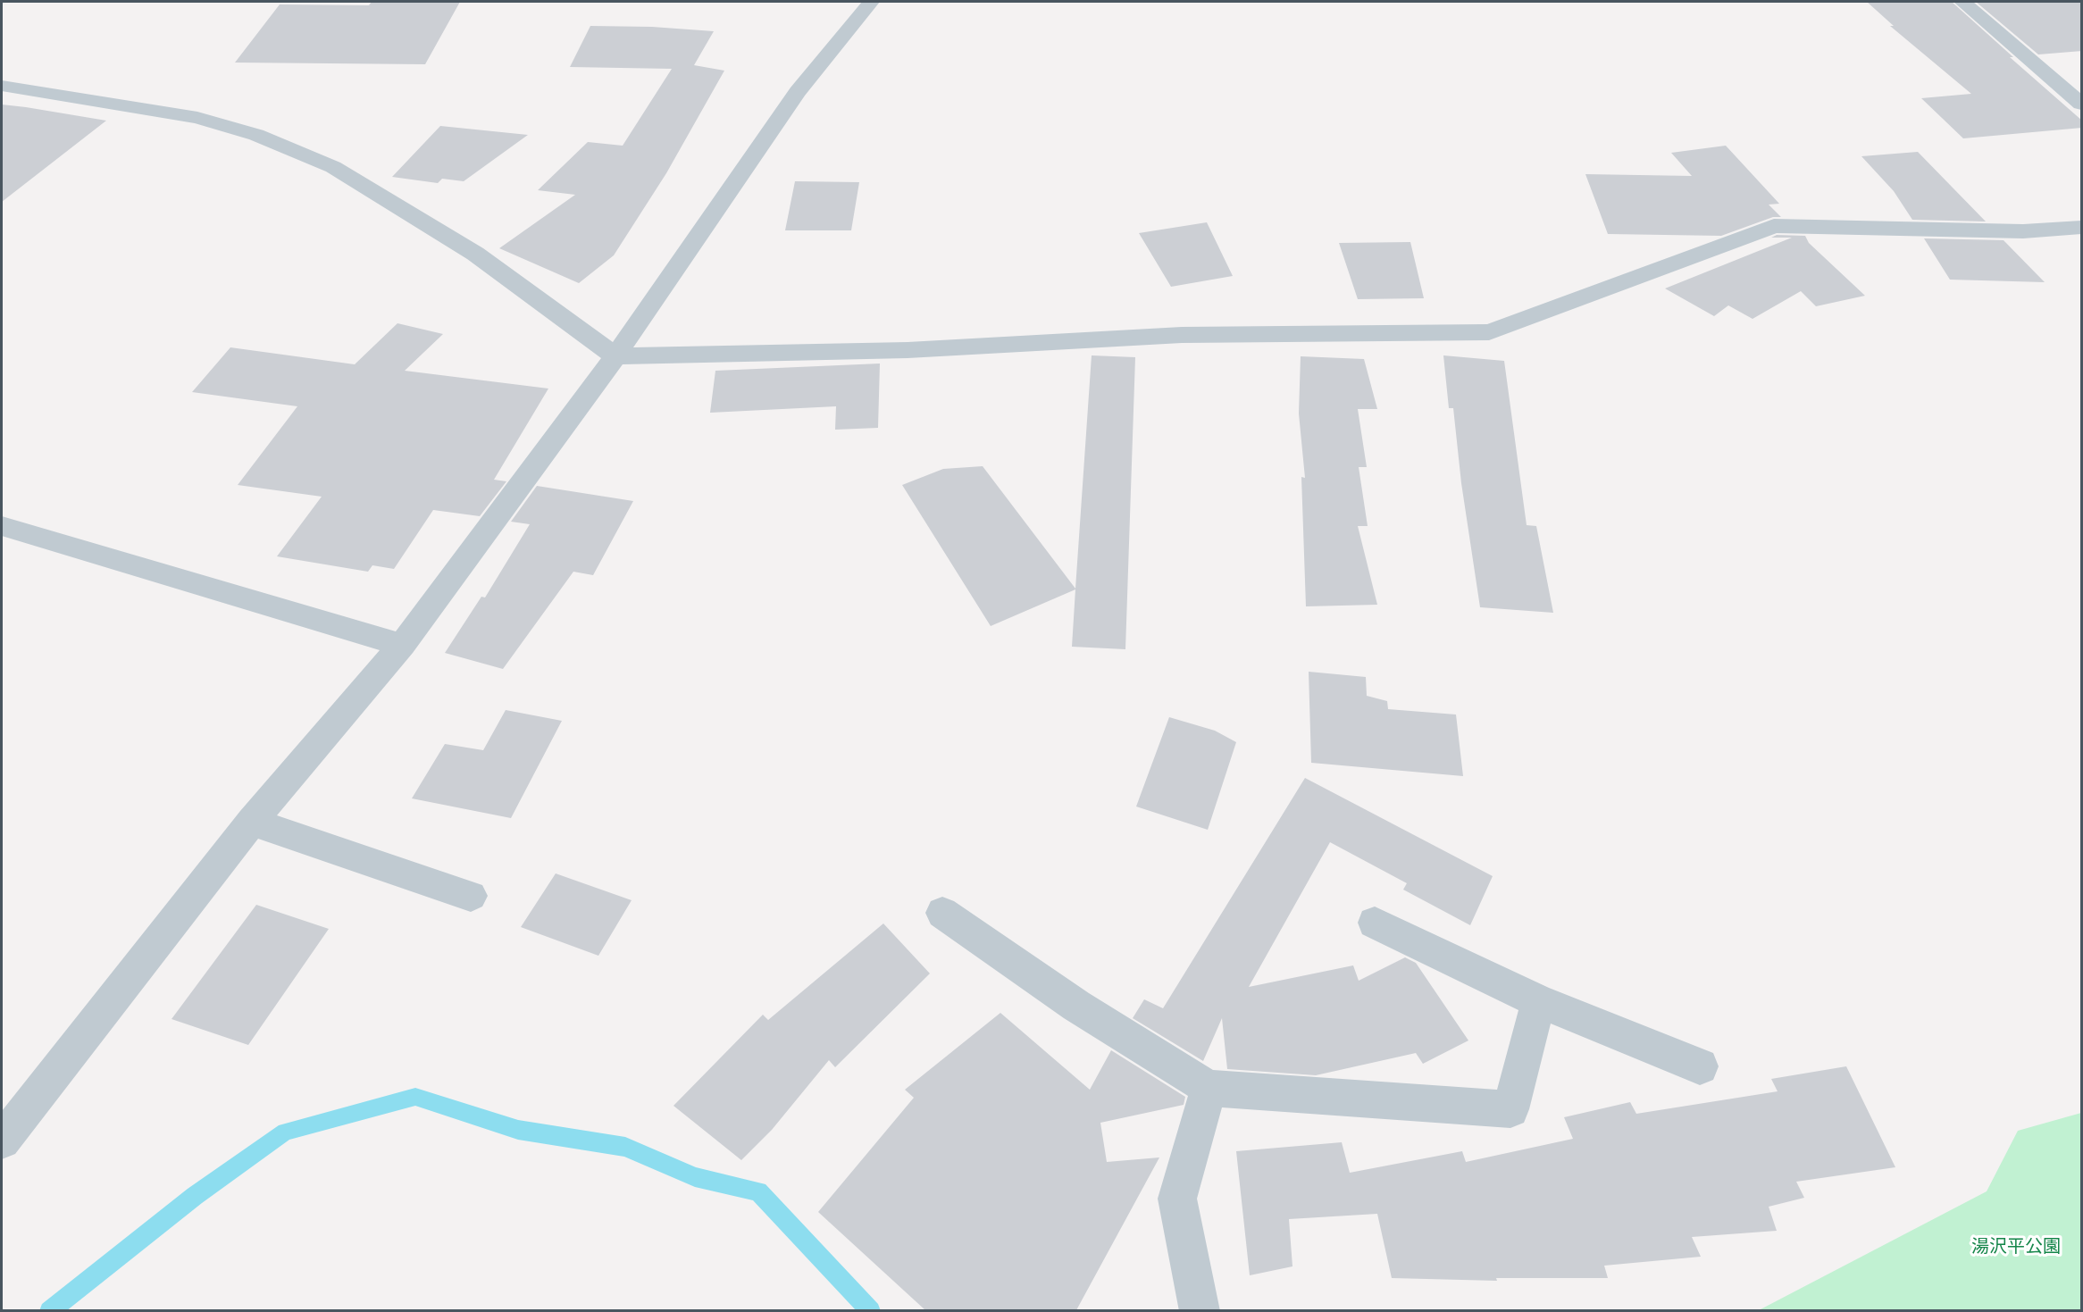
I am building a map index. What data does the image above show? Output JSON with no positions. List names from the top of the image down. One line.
{"parks":["湯沢平公園"]}
